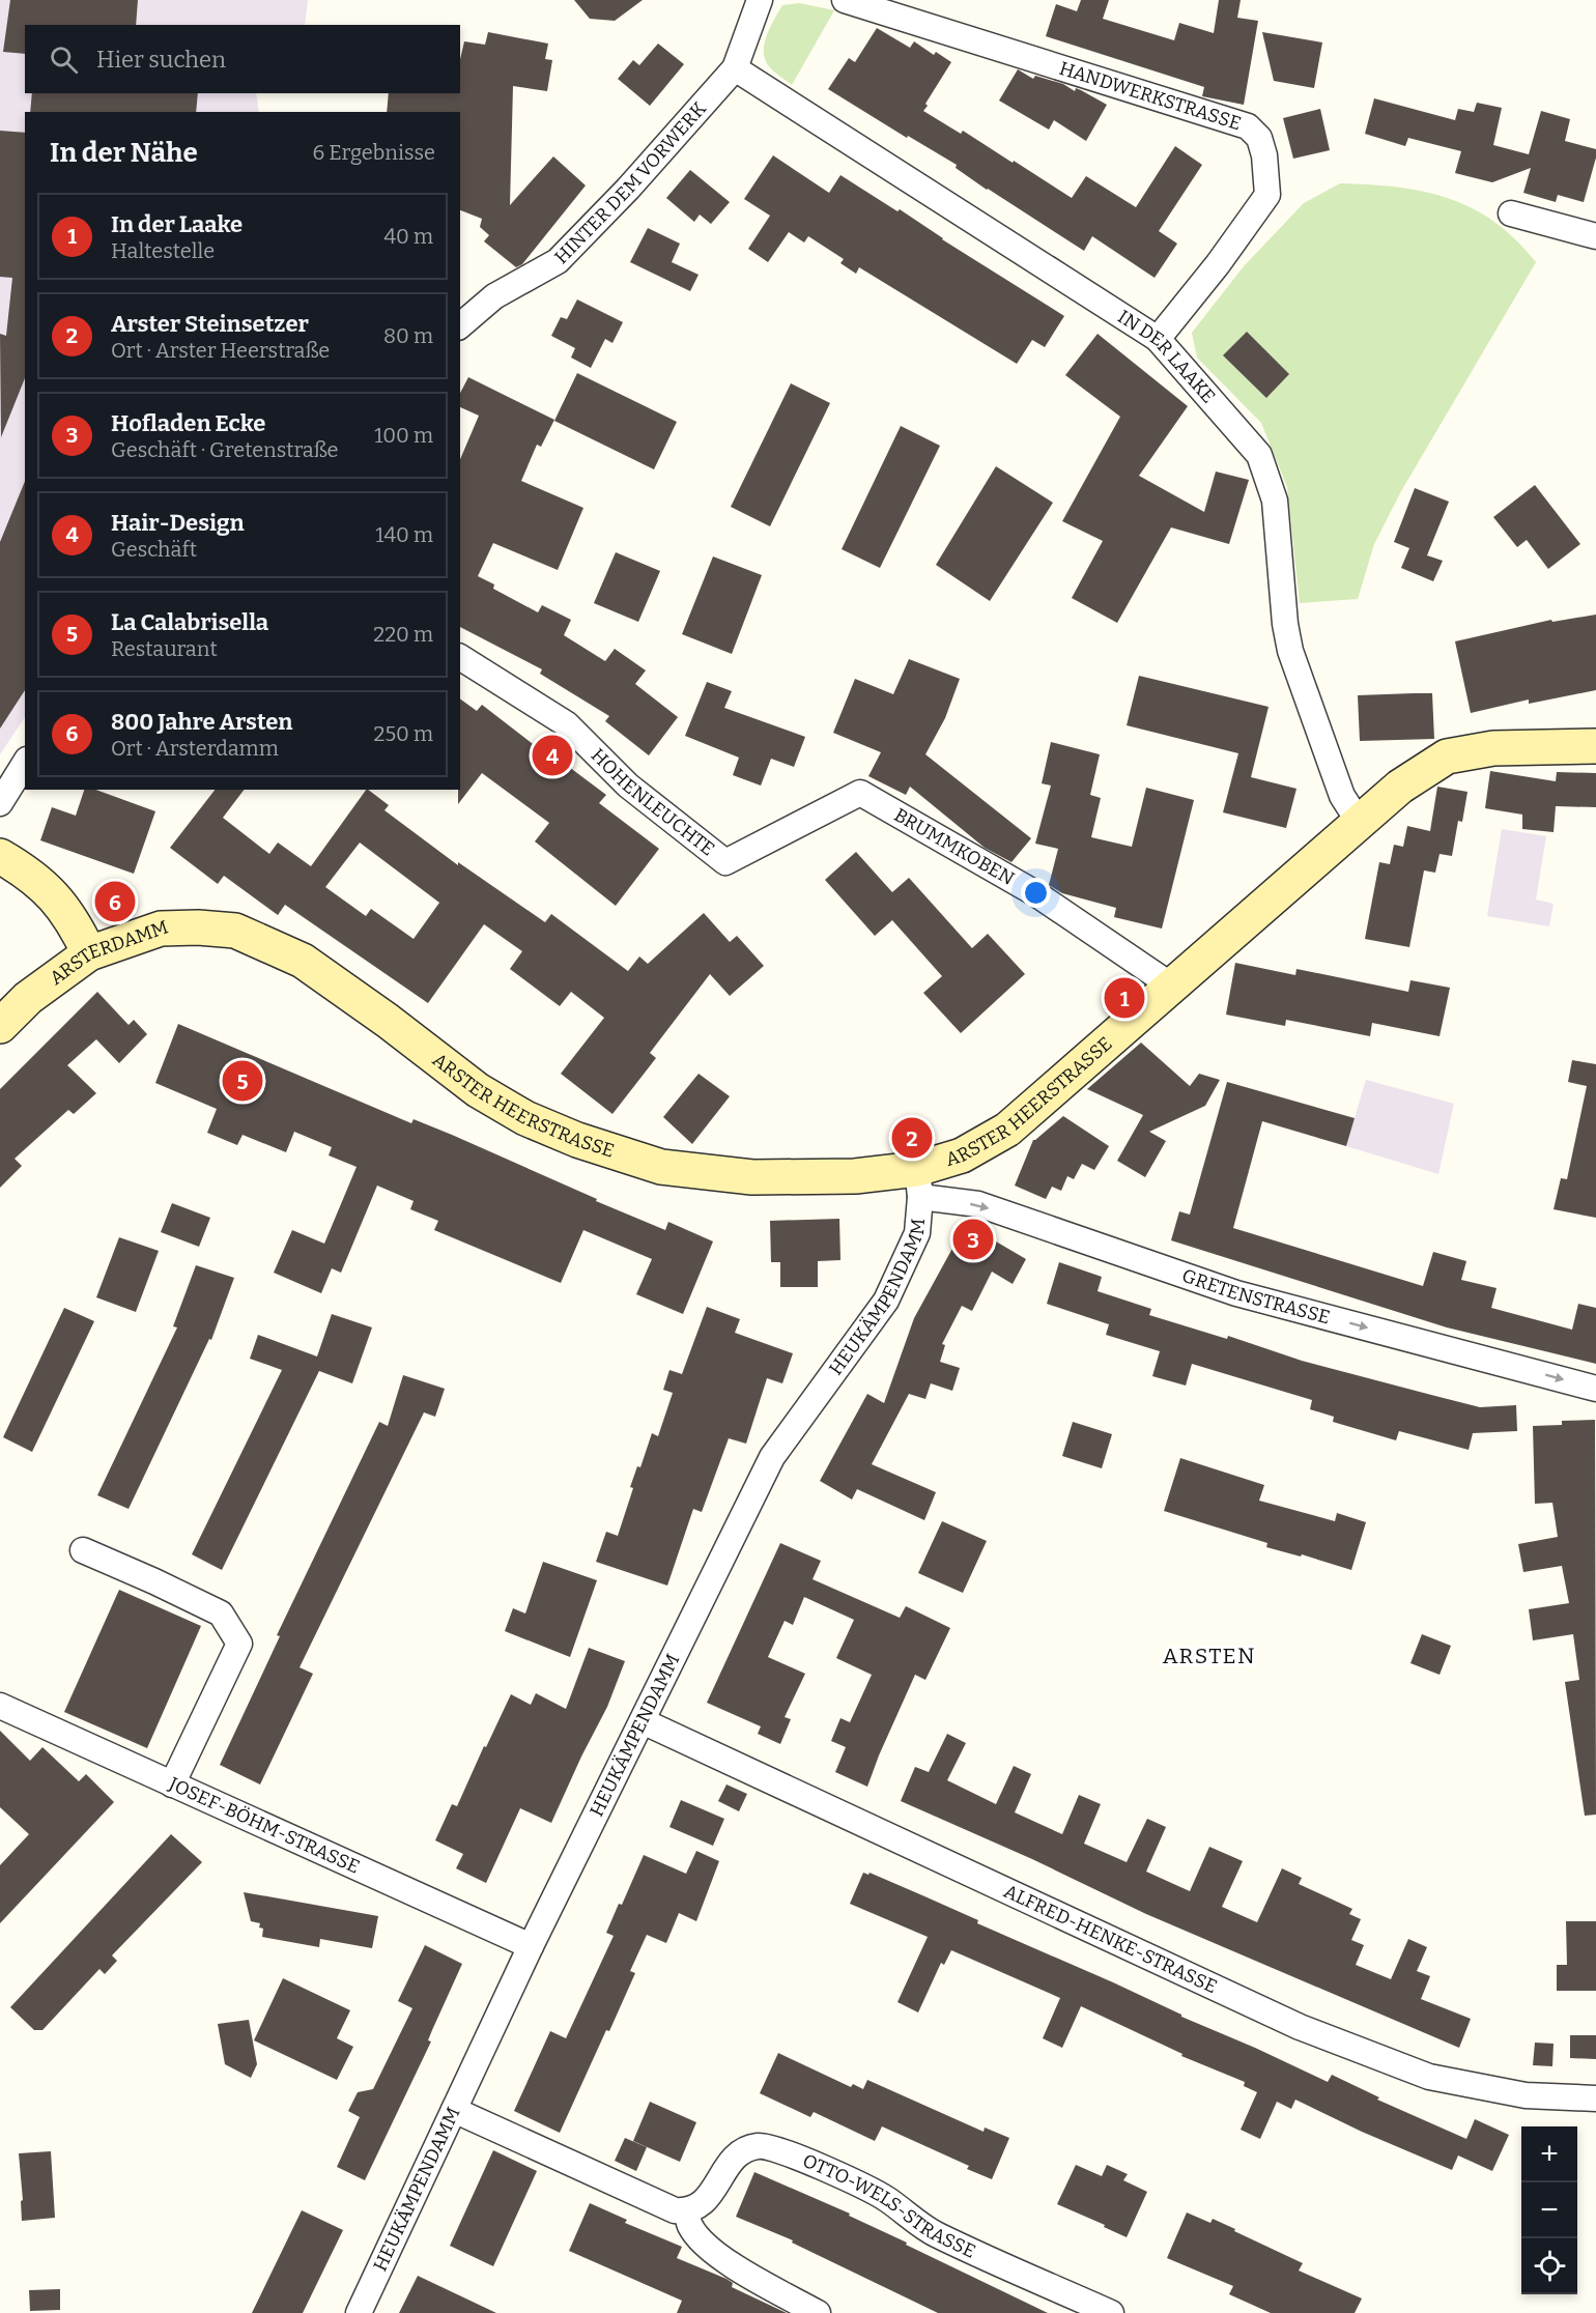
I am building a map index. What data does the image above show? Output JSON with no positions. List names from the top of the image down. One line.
{"streets":{"street":["HANDWERKSTRASSE","HINTER DEM VORWERK","IN DER LAAKE","HOHENLEUCHTE","BRUMMKOBEN","ARSTERDAMM","ARSTER HEERSTRASSE","HEUKÄMPENDAMM","GRETENSTRASSE","JOSEF-BÖHM-STRASSE","ALFRED-HENKE-STRASSE","OTTO-WELS-STRASSE"]},"crossings":[["HANDWERKSTRASSE","IN DER LAAKE"],["HINTER DEM VORWERK","IN DER LAAKE"],["IN DER LAAKE","ARSTER HEERSTRASSE"],["HOHENLEUCHTE","BRUMMKOBEN"],["BRUMMKOBEN","ARSTER HEERSTRASSE"],["ARSTERDAMM","ARSTER HEERSTRASSE"],["ARSTER HEERSTRASSE","HEUKÄMPENDAMM"],["ARSTER HEERSTRASSE","GRETENSTRASSE"],["HEUKÄMPENDAMM","GRETENSTRASSE"],["HEUKÄMPENDAMM","JOSEF-BÖHM-STRASSE"],["HEUKÄMPENDAMM","ALFRED-HENKE-STRASSE"]],"one_way":["GRETENSTRASSE"],"districts":["ARSTEN"],"page":{"search":"Hier suchen","heading":["In der Nähe","6 Ergebnisse"],"list":[{"mark":"1","name":"In der Laake","note":"Haltestelle","value":"40 m"},{"mark":"2","name":"Arster Steinsetzer","note":"Ort · Arster Heerstraße","value":"80 m"},{"mark":"3","name":"Hofladen Ecke","note":"Geschäft · Gretenstraße","value":"100 m"},{"mark":"4","name":"Hair-Design","note":"Geschäft","value":"140 m"},{"mark":"5","name":"La Calabrisella","note":"Restaurant","value":"220 m"},{"mark":"6","name":"800 Jahre Arsten","note":"Ort · Arsterdamm","value":"250 m"}],"pins":["4","6","1","5","2","3"],"map_buttons":["+","−"]}}
